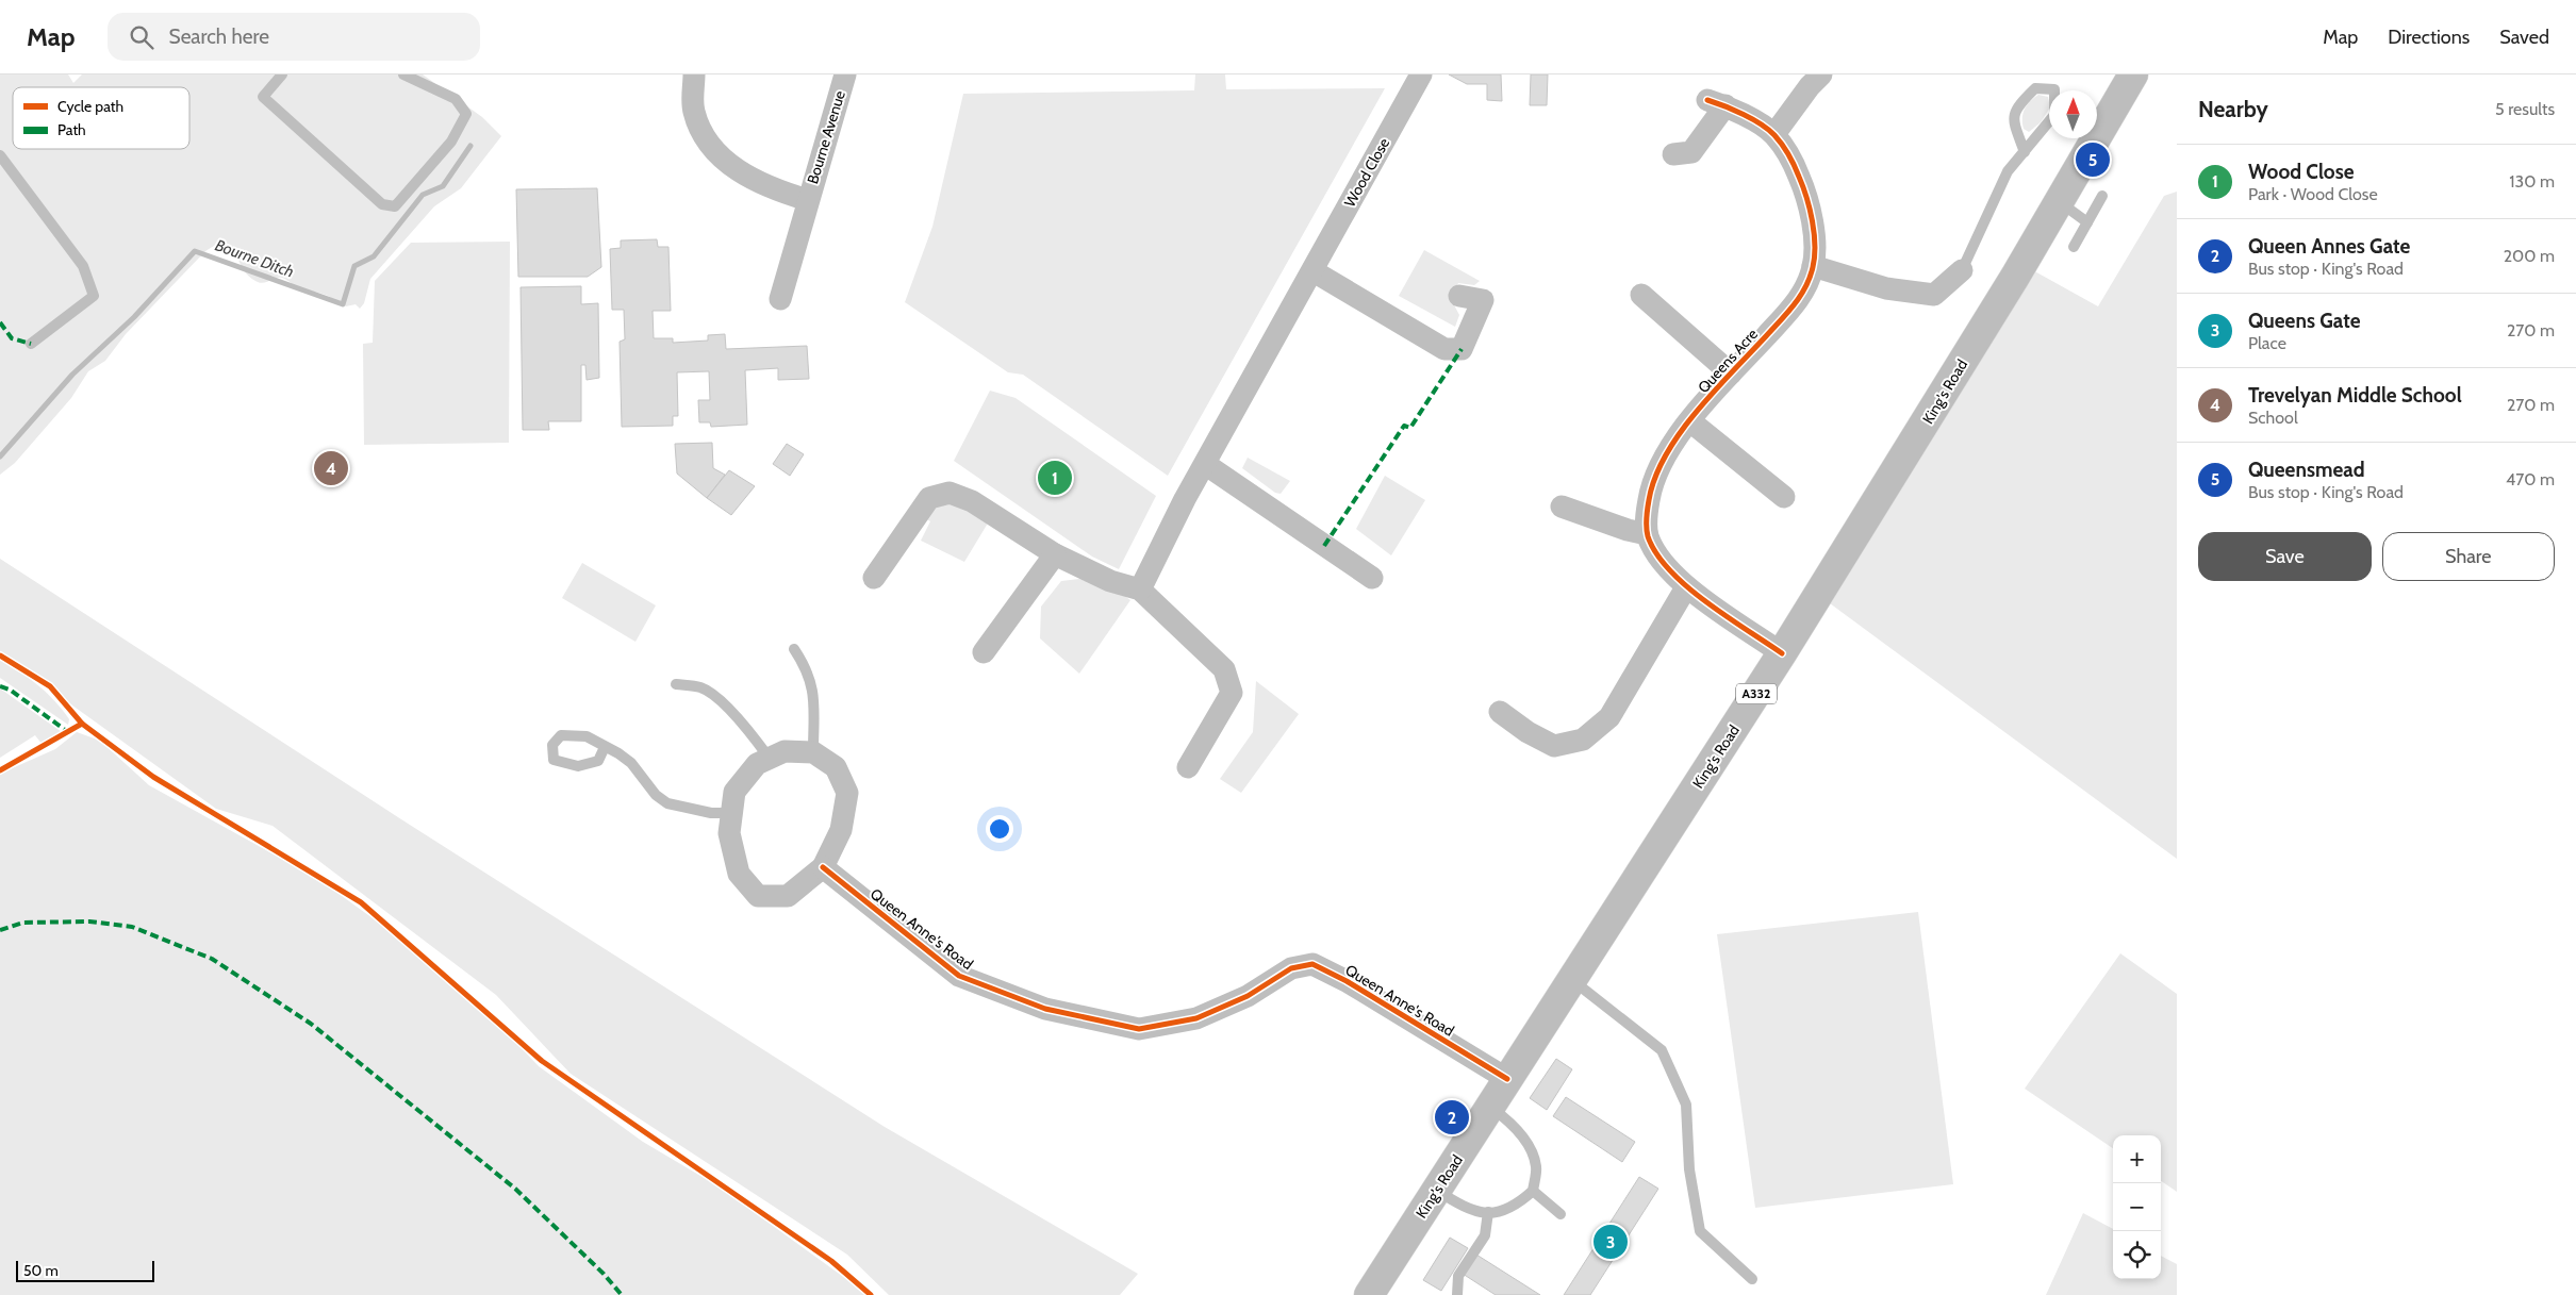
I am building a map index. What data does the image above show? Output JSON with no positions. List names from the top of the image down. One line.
{"streets":{"main road":["King's Road","A332"],"street":["Bourne Avenue","Wood Close","Queens Acre","Queen Anne's Road"]},"crossings":[["Queens Acre","King's Road"],["King's Road","Queen Anne's Road"]],"water":["Bourne Ditch"],"legend":["Cycle path","Path"],"scale_bar":"50 m","north":"top","page":{"header":"Map","search":"Search here","nav":["Map","Directions","Saved"],"heading":["Nearby","5 results"],"pins":["5","4","1","2","3"],"list":[{"mark":"1","name":"Wood Close","note":"Park · Wood Close","value":"130 m"},{"mark":"2","name":"Queen Annes Gate","note":"Bus stop · King's Road","value":"200 m"},{"mark":"3","name":"Queens Gate","note":"Place","value":"270 m"},{"mark":"4","name":"Trevelyan Middle School","note":"School","value":"270 m"},{"mark":"5","name":"Queensmead","note":"Bus stop · King's Road","value":"470 m"}],"buttons":["Save","Share"],"map_buttons":["+","−"],"scale":"50 m"}}
